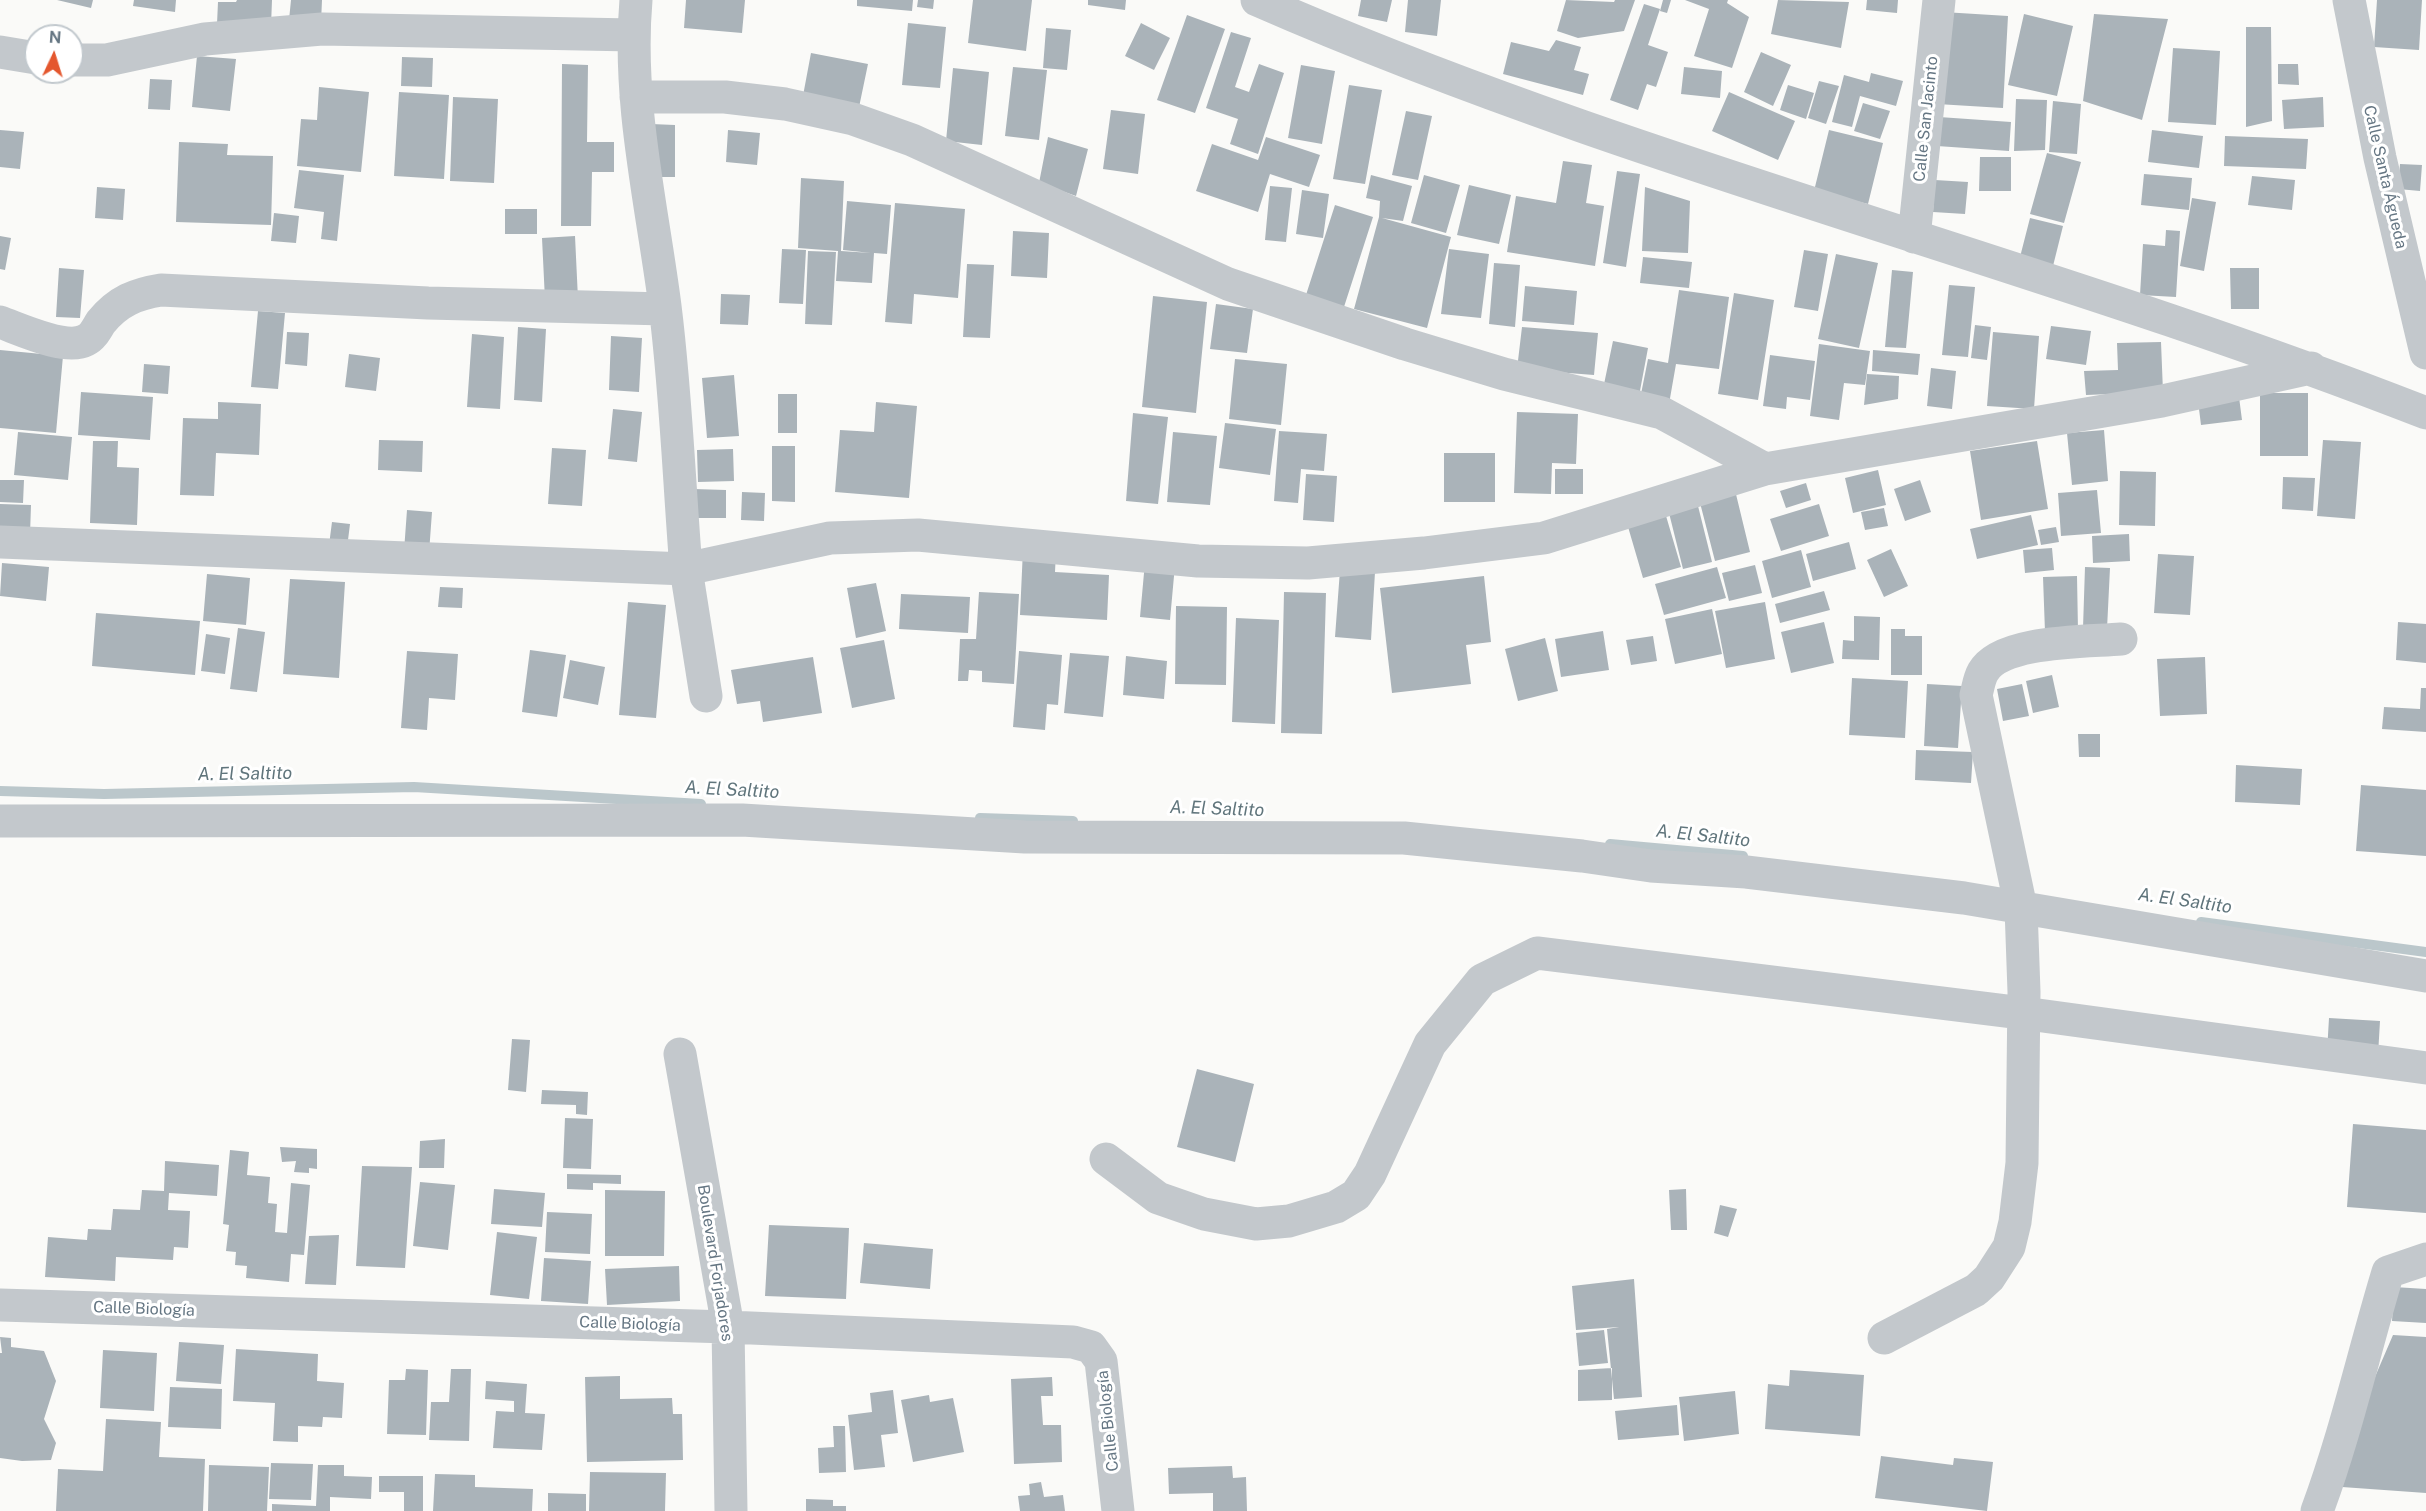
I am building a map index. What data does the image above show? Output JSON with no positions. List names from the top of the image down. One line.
{"streets":{"street":["Calle San Jacinto","Calle Santa Águeda","Boulevard Forjadores","Calle Biología"]},"crossings":[["Boulevard Forjadores","Calle Biología"]],"water":["A. El Saltito"],"north":"top"}
